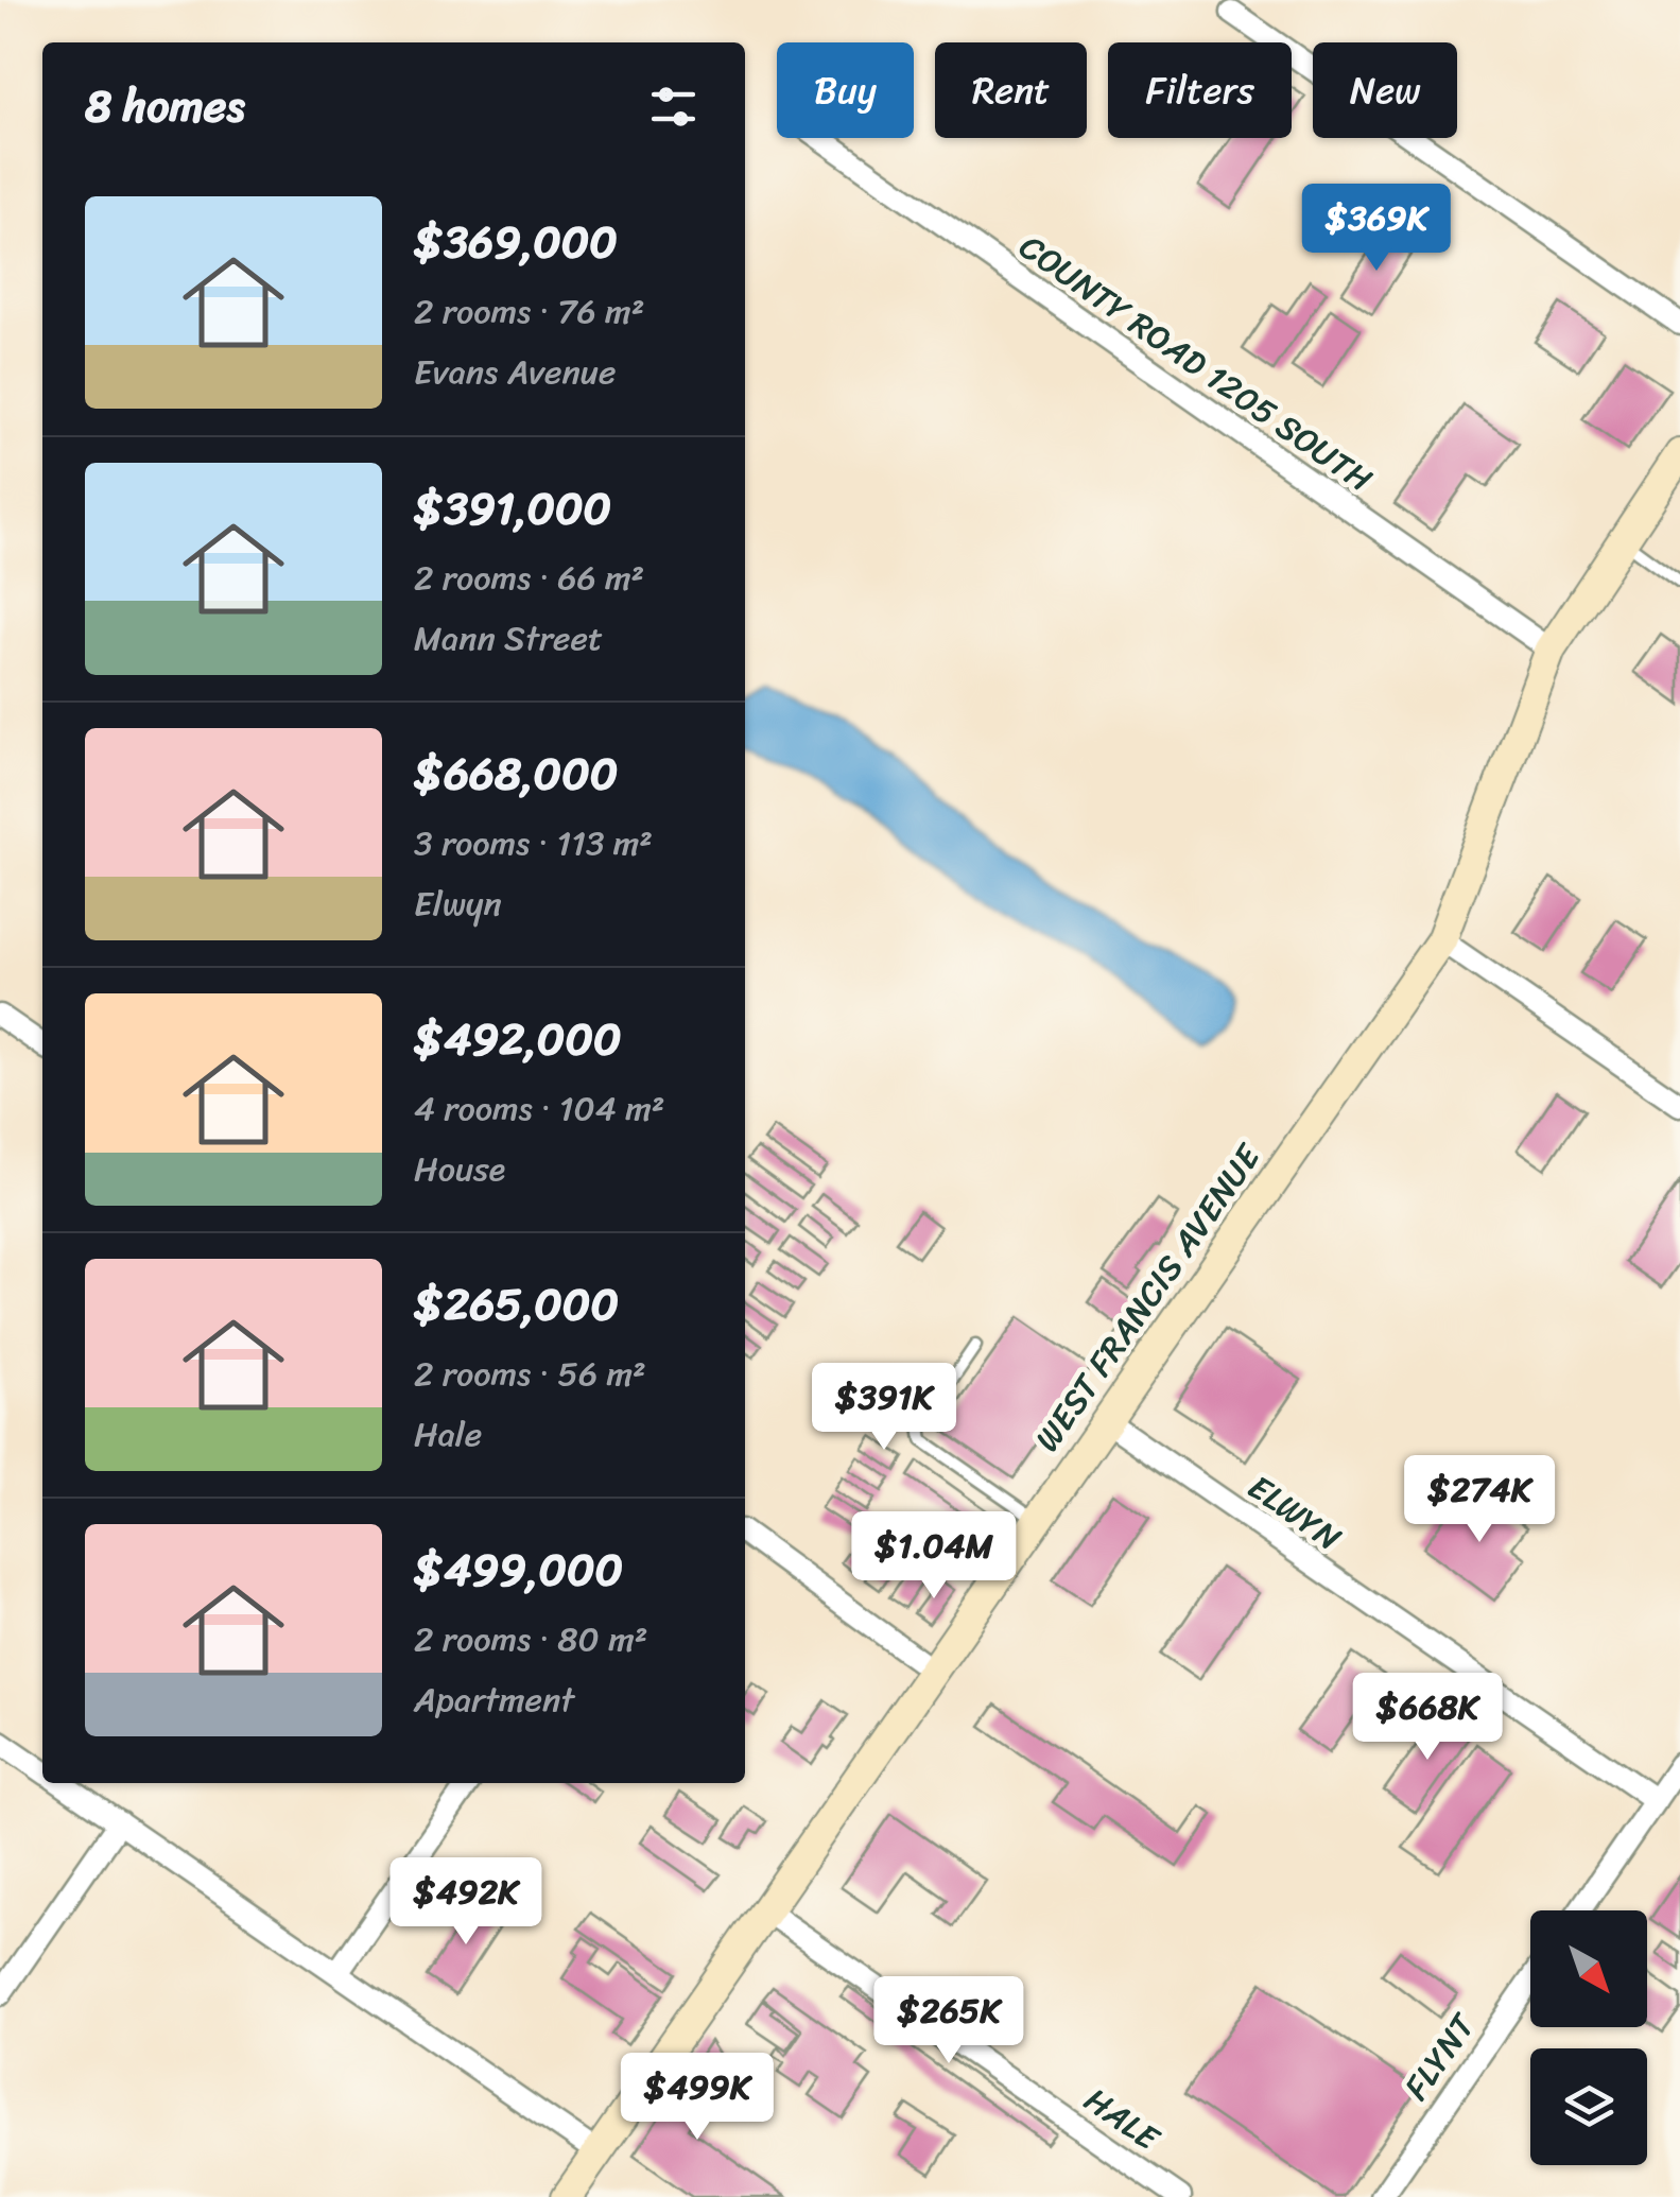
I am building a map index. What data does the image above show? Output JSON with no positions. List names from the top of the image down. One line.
{"streets":{"street":["COUNTY ROAD 1205 SOUTH","WEST FRANCIS AVENUE","ELWYN","FLYNT","HALE"]},"crossings":[["COUNTY ROAD 1205 SOUTH","WEST FRANCIS AVENUE"],["WEST FRANCIS AVENUE","ELWYN"],["WEST FRANCIS AVENUE","HALE"]],"north":"bottom right","page":{"chip":["Buy","Rent","Filters","New"],"heading":"8 homes","list":[{"name":"$369,000","note":"2 rooms · 76 m² · Evans Avenue"},{"name":"$391,000","note":"2 rooms · 66 m² · Mann Street"},{"name":"$668,000","note":"3 rooms · 113 m² · Elwyn"},{"name":"$492,000","note":"4 rooms · 104 m² · House"},{"name":"$265,000","note":"2 rooms · 56 m² · Hale"},{"name":"$499,000","note":"2 rooms · 80 m² · Apartment"}],"price":["$369K","$391K","$274K","$1.04M","$668K","$492K","$265K","$499K"]}}
